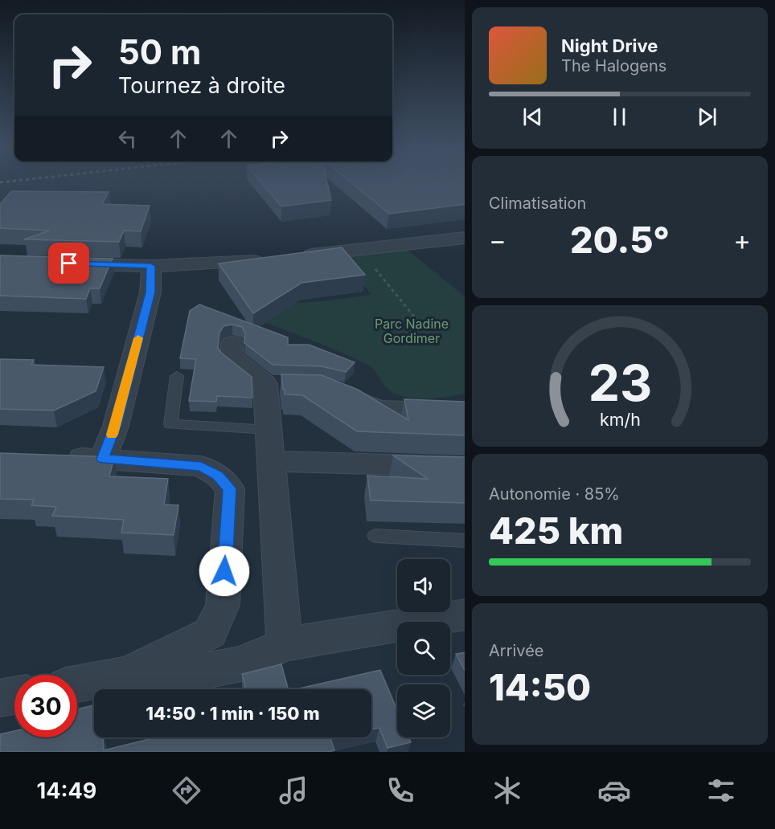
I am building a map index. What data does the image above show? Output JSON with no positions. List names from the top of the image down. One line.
{"parks":["Parc Nadine Gordimer"],"page":{"turn":["50 m","Tournez à droite"],"song":["Night Drive","The Halogens"],"tile":["Climatisation",["Autonomie · 85%","425 km"],["Arrivée","14:50"]],"heat":["−","20.5°","+"],"limit":"30","trip":"14:50 · 1 min · 150 m","tabs":"14:49","gauge":["23","km/h"]}}
